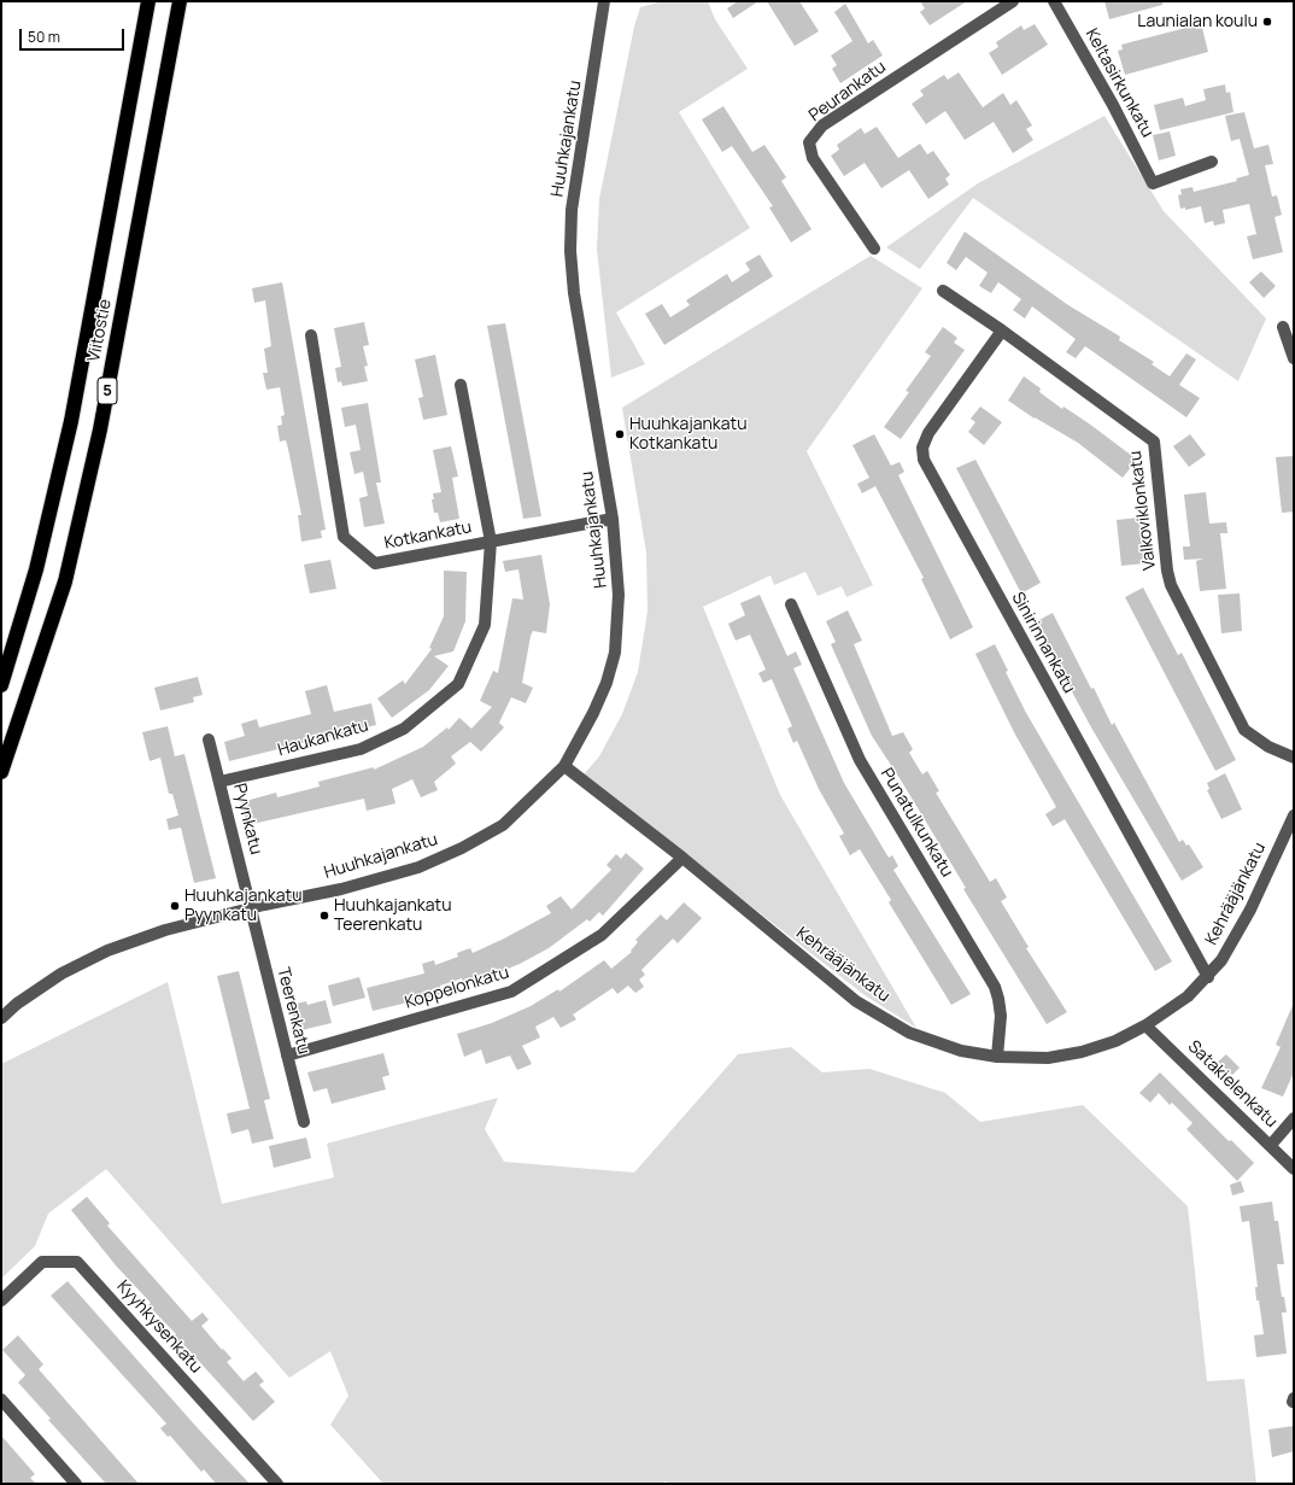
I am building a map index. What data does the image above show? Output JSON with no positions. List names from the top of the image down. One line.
{"streets":{"highway":["Viitostie","5"],"street":["Keltasirkunkatu","Peurankatu","Huuhkajankatu","Valkoviklonkatu","Kotkankatu","Sinirinnankatu","Haukankatu","Pyynkatu","Punatulkunkatu","Kehrääjänkatu","Koppelonkatu","Teerenkatu","Satakielenkatu","Kyyhkysenkatu"]},"crossings":[["Huuhkajankatu","Kotkankatu"],["Huuhkajankatu","Pyynkatu"],["Huuhkajankatu","Kehrääjänkatu"],["Huuhkajankatu","Teerenkatu"],["Valkoviklonkatu","Sinirinnankatu"],["Kotkankatu","Haukankatu"],["Sinirinnankatu","Kehrääjänkatu"],["Haukankatu","Pyynkatu"],["Pyynkatu","Teerenkatu"],["Punatulkunkatu","Kehrääjänkatu"],["Kehrääjänkatu","Koppelonkatu"],["Kehrääjänkatu","Satakielenkatu"],["Koppelonkatu","Teerenkatu"]],"places":["Launialan koulu","Huuhkajankatu Kotkankatu","Huuhkajankatu Pyynkatu","Huuhkajankatu Teerenkatu"],"scale_bar":"50 m"}
